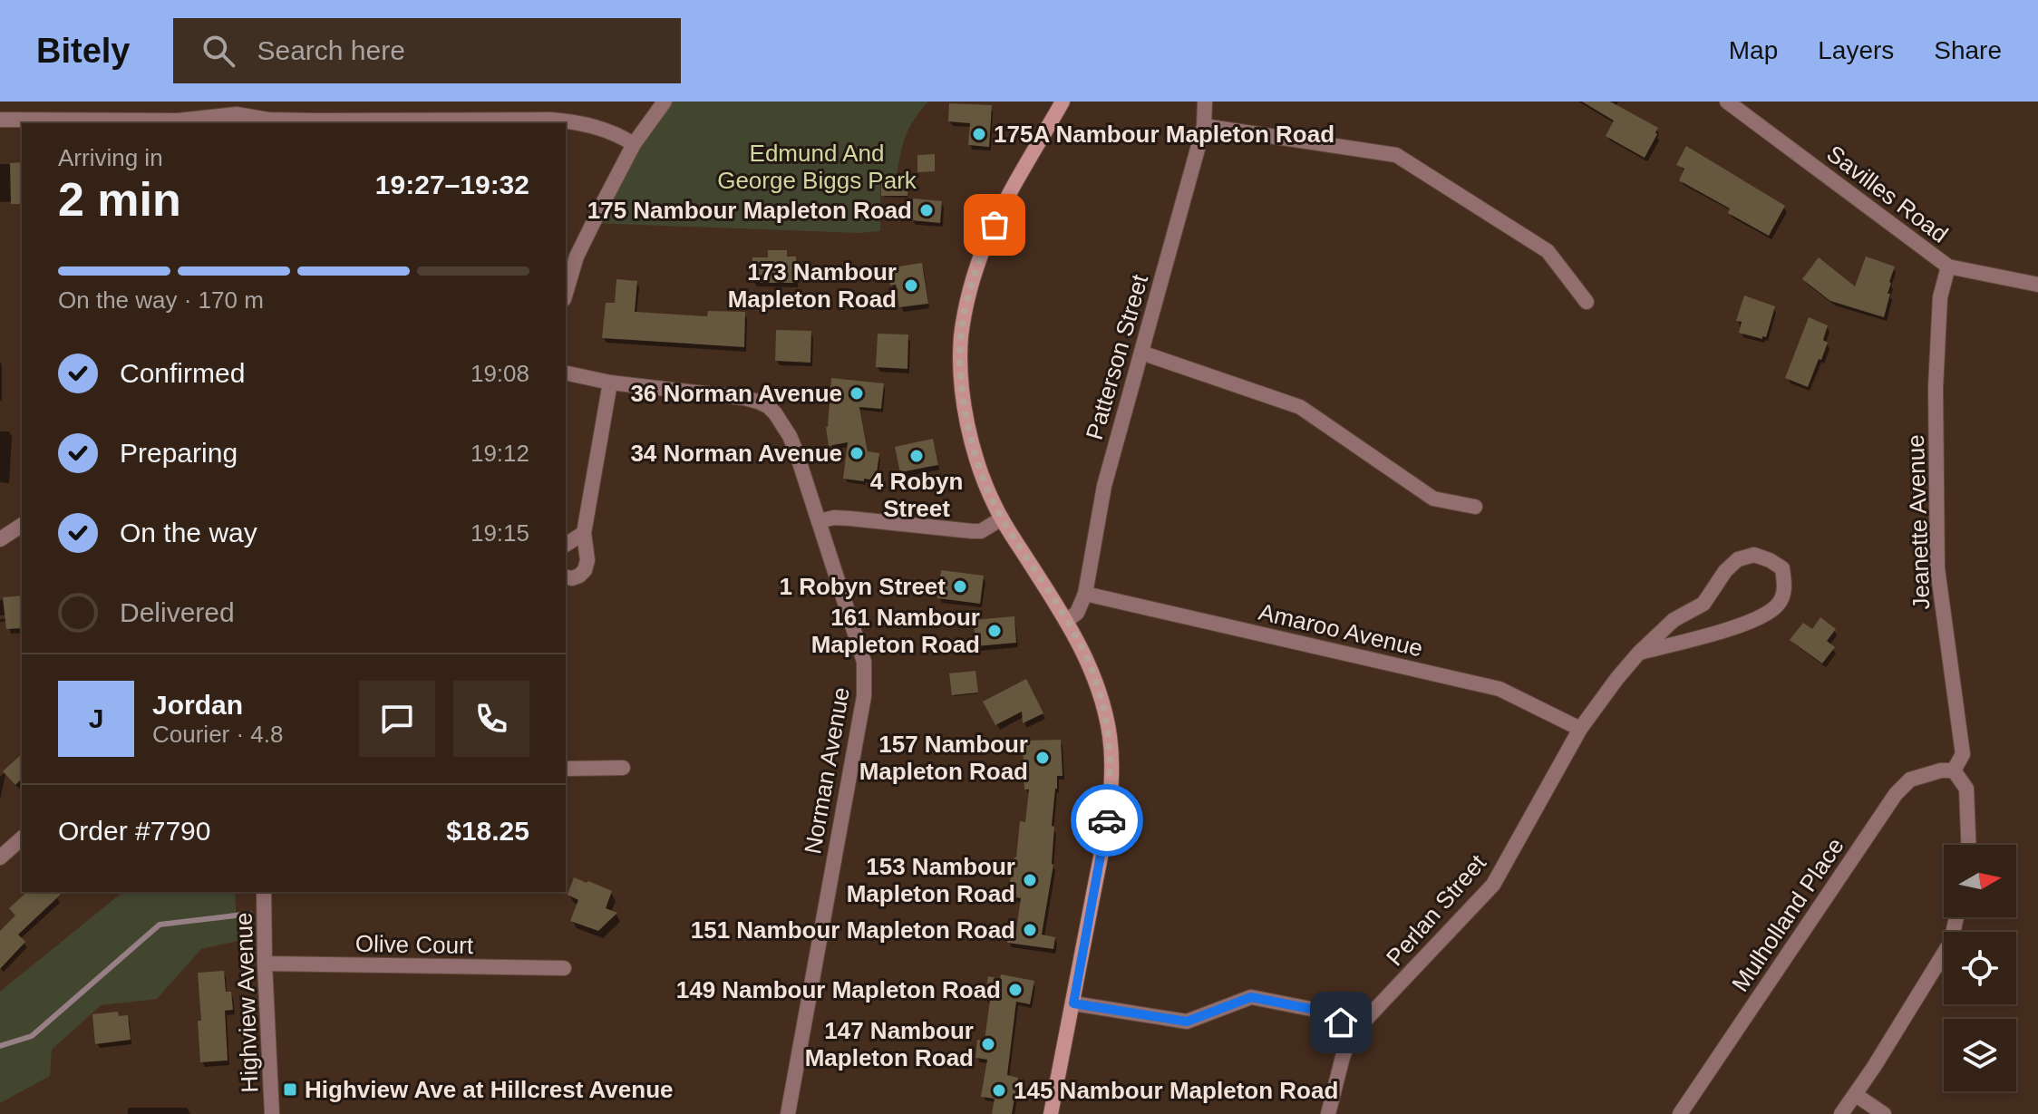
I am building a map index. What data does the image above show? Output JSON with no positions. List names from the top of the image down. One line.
{"streets":{"street":["Savilles Road","Patterson Street","Jeanette Avenue","Amaroo Avenue","Norman Avenue","Perlan Street","Mulholland Place","Olive Court","Highview Avenue"]},"crossings":[["Savilles Road","Jeanette Avenue"],["Patterson Street","Amaroo Avenue"],["Jeanette Avenue","Mulholland Place"],["Amaroo Avenue","Perlan Street"],["Olive Court","Highview Avenue"]],"parks":["Edmund And George Biggs Park"],"places":{"other":["175A Nambour Mapleton Road","175 Nambour Mapleton Road","173 Nambour Mapleton Road","36 Norman Avenue","34 Norman Avenue","4 Robyn Street","1 Robyn Street","161 Nambour Mapleton Road","157 Nambour Mapleton Road","153 Nambour Mapleton Road","151 Nambour Mapleton Road","149 Nambour Mapleton Road","147 Nambour Mapleton Road","145 Nambour Mapleton Road"],"transit":["Highview Ave at Hillcrest Avenue"]},"north":"right","page":{"header":"Bitely","search":"Search here","nav":["Map","Layers","Share"],"heading":["2 min","Arriving in","19:27–19:32"],"panel":["Jordan","Courier · 4.8","Order #7790","$18.25"],"bar":"On the way · 170 m","list":[["Confirmed","19:08"],["Preparing","19:12"],["On the way","19:15"],"Delivered"],"round":"J"}}
